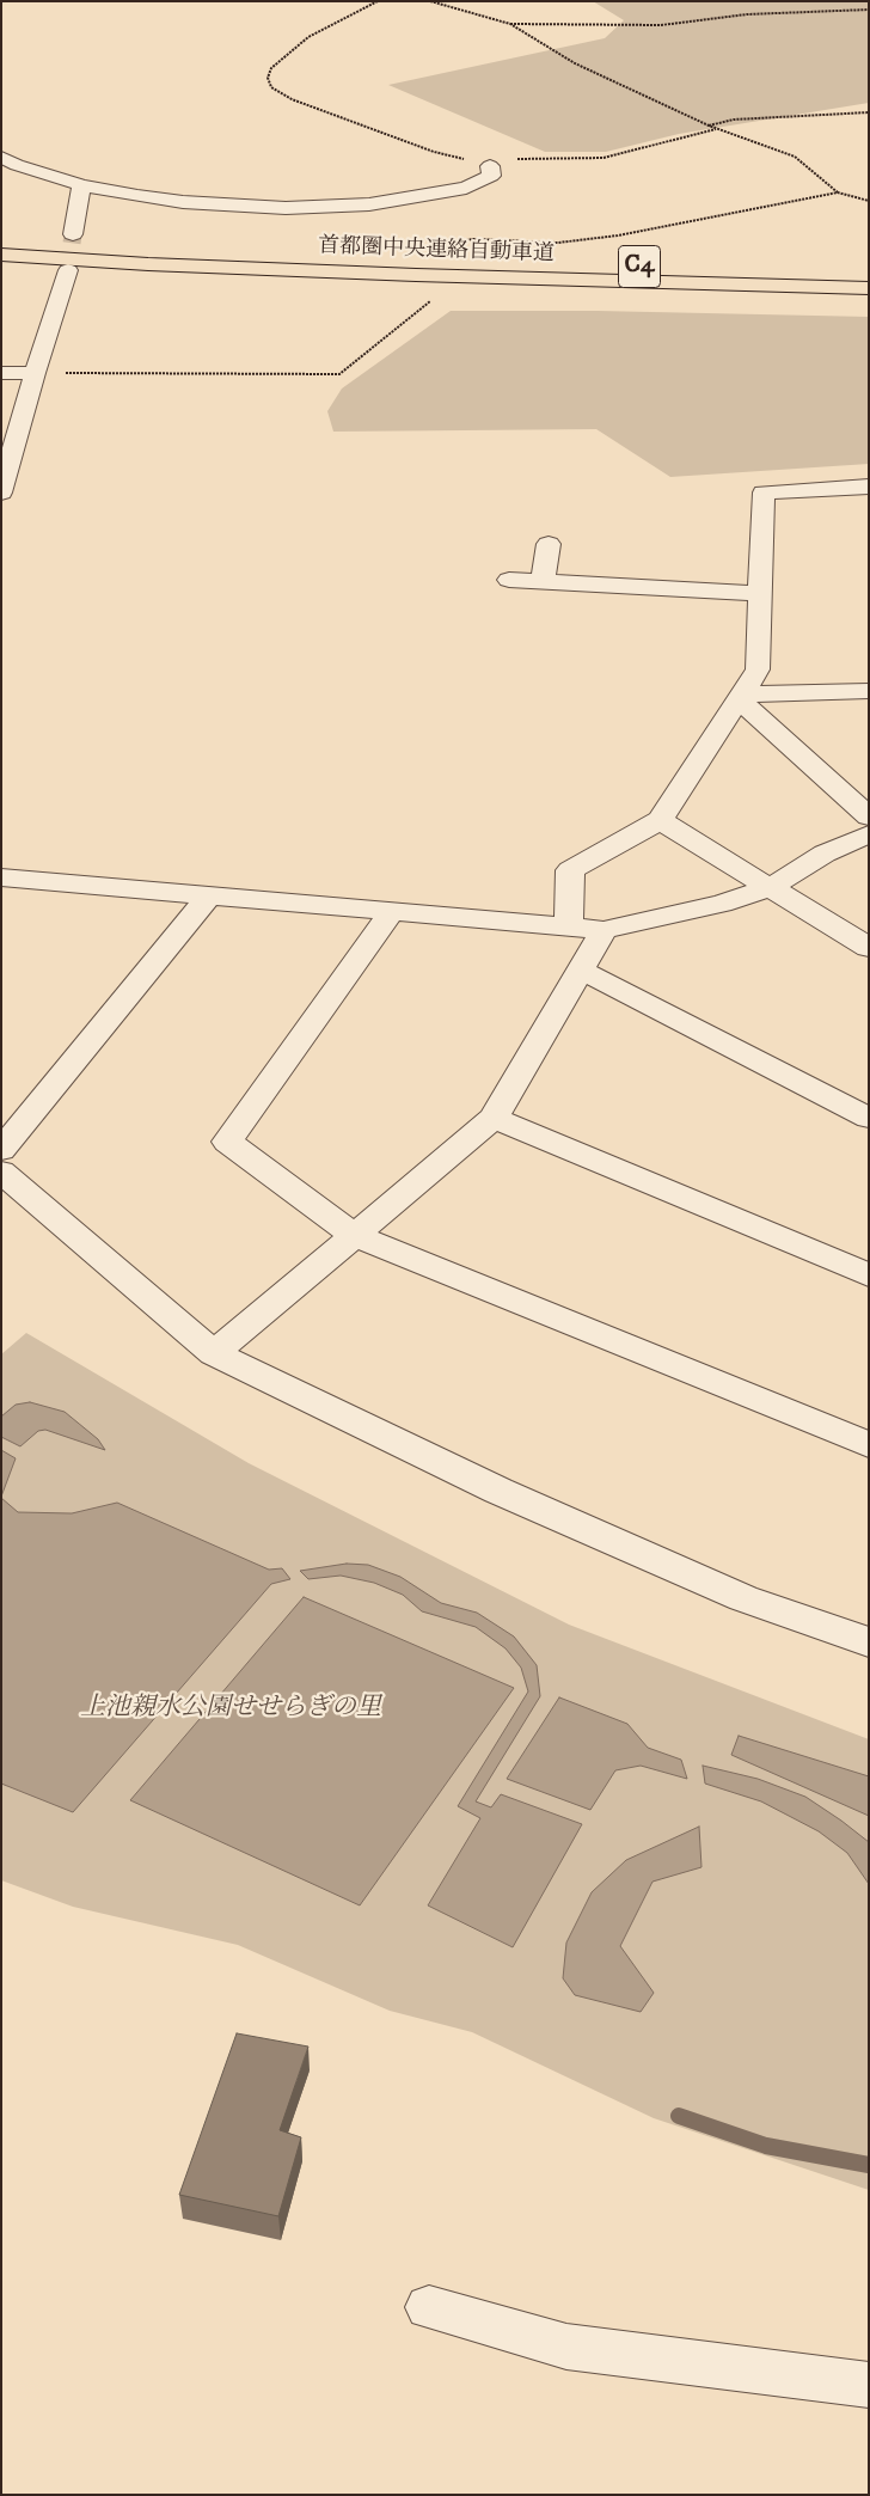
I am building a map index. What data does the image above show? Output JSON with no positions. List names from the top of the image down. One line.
{"streets":{"highway":["首都圏中央連絡自動車道","C4"]},"parks":["上池親水公園せせらぎの里"]}
